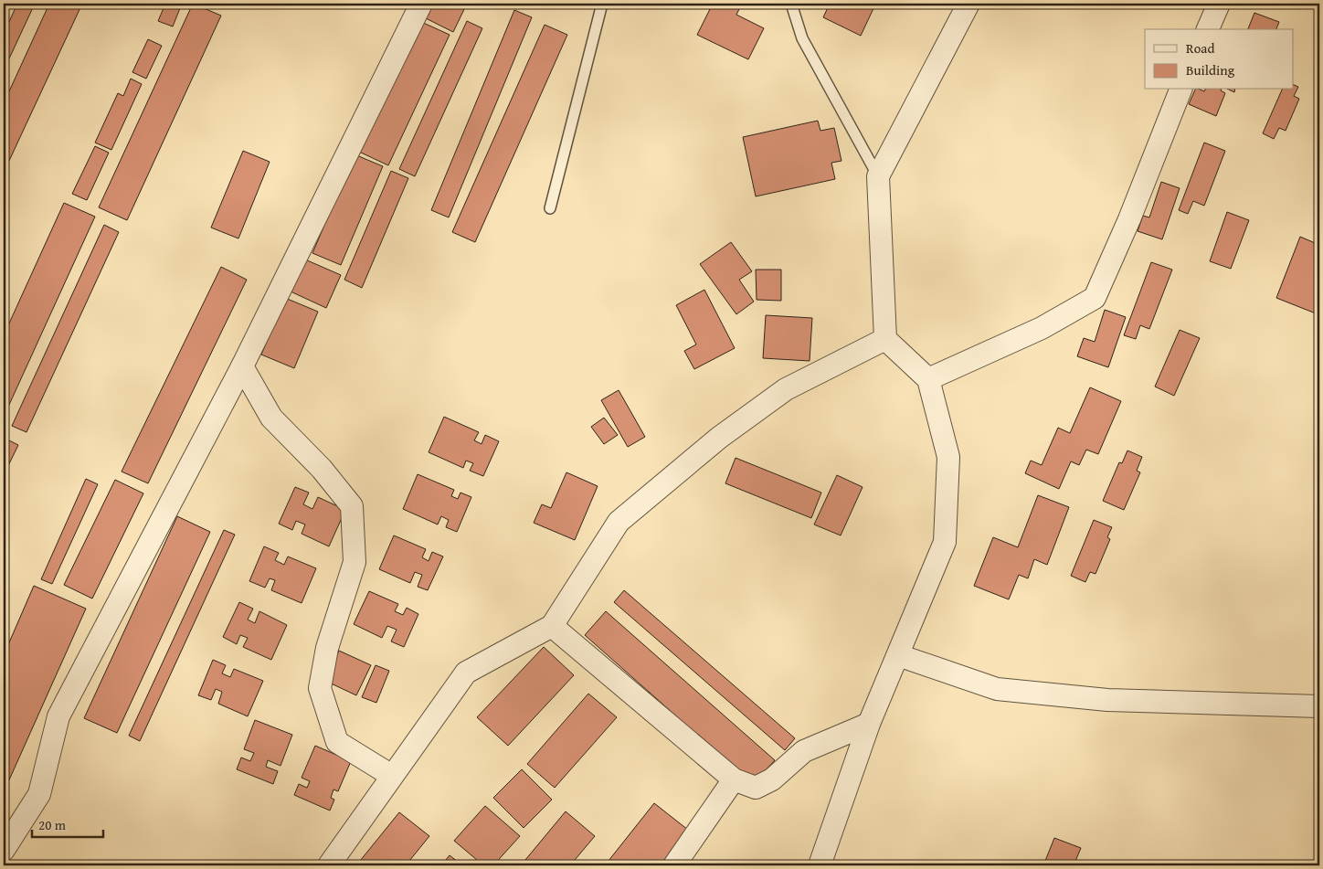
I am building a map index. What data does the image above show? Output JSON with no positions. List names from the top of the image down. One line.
{"legend":["Road","Building"],"scale_bar":"20 m"}
